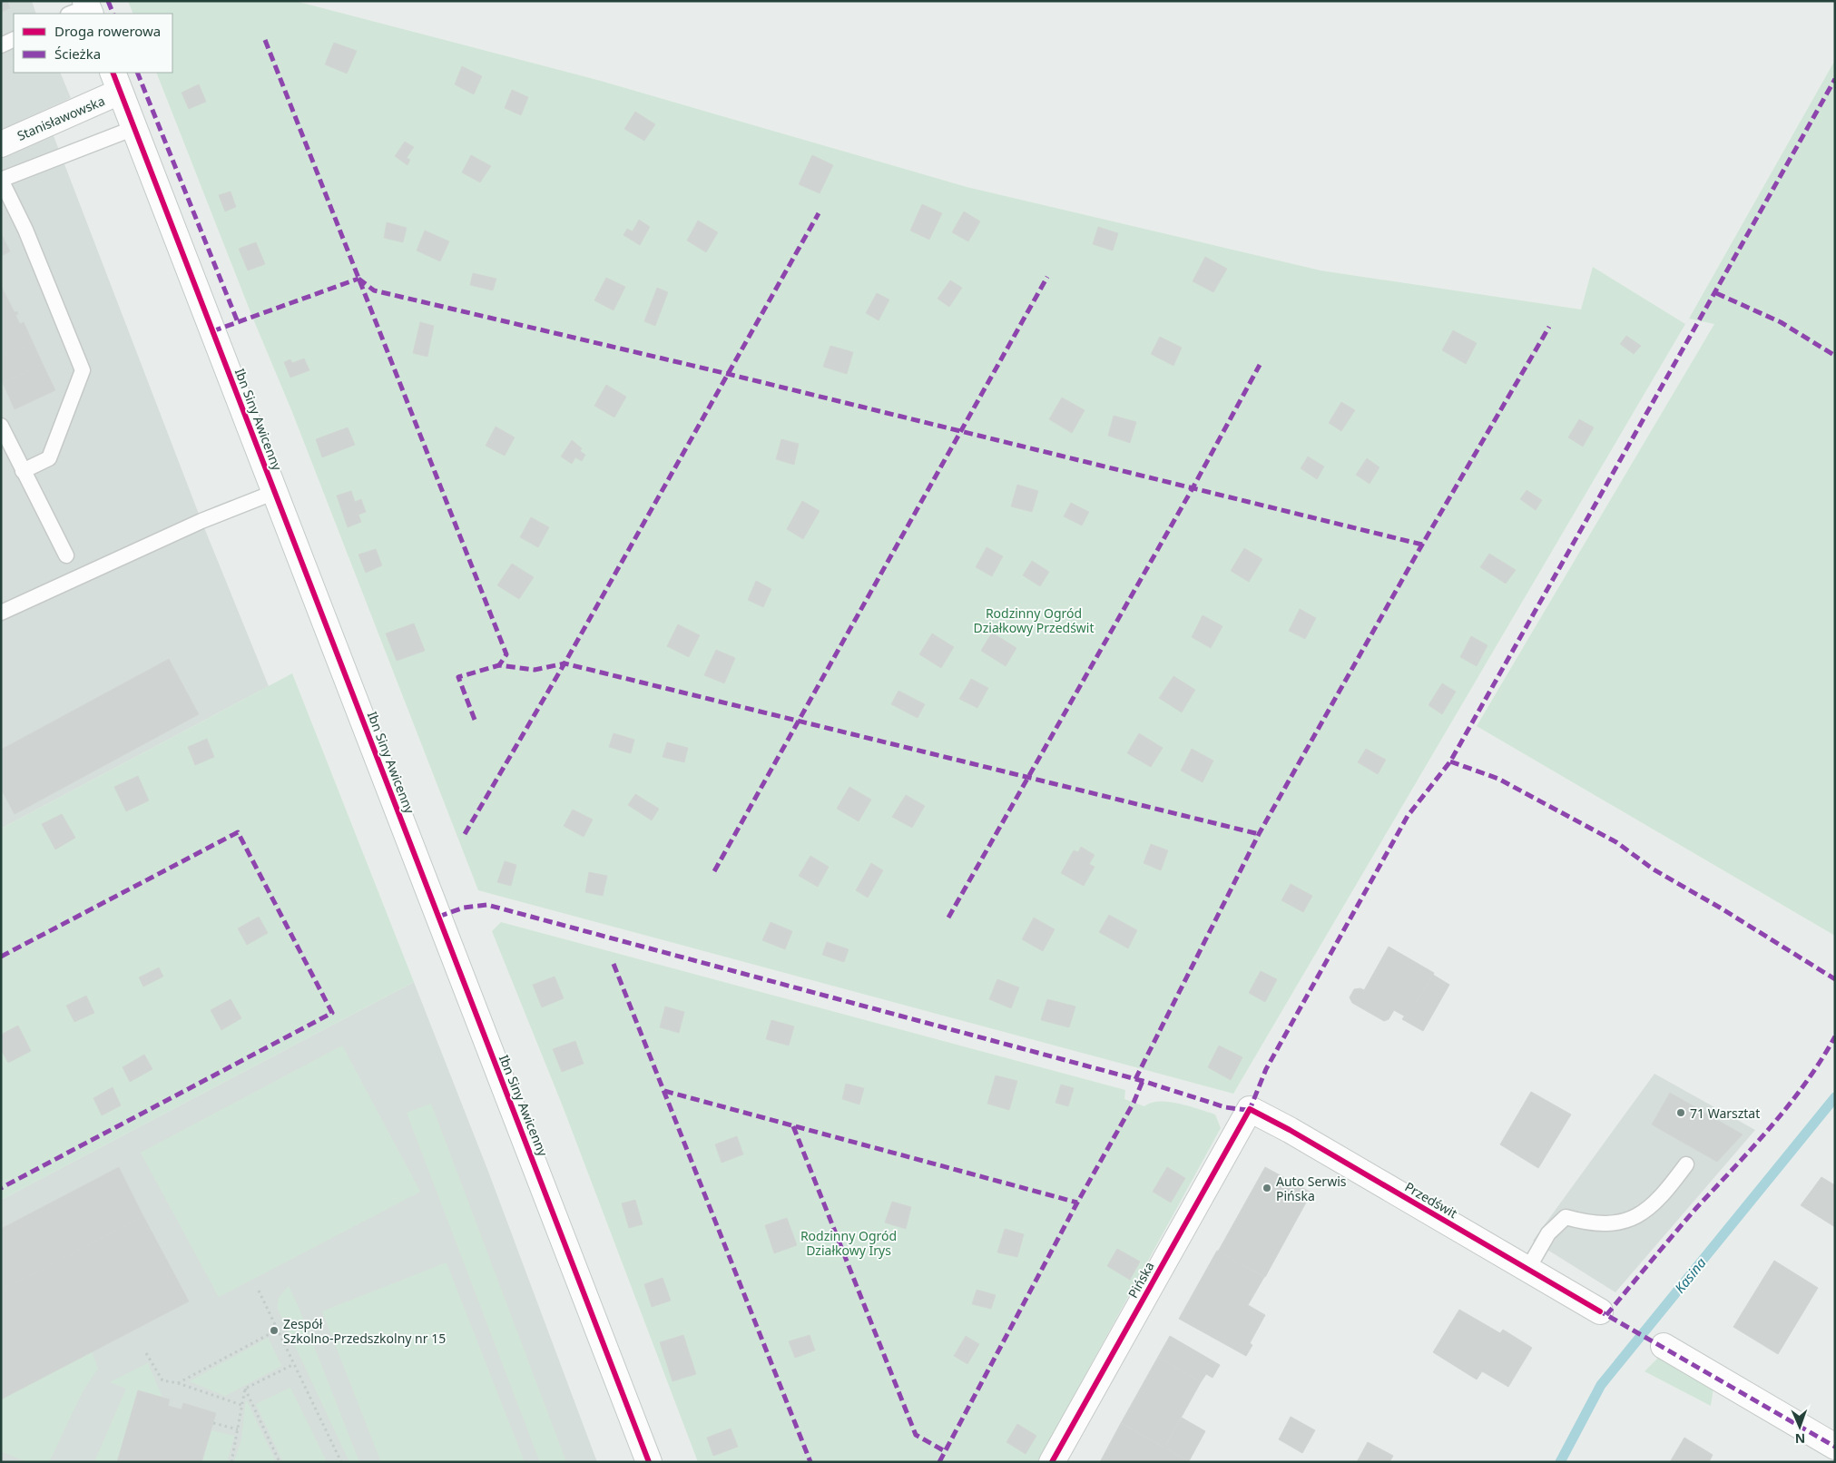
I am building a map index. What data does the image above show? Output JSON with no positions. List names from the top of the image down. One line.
{"streets":{"street":["Stanisławowska","Ibn Siny Awicenny","Przedświt","Pińska"]},"crossings":[["Stanisławowska","Ibn Siny Awicenny"],["Przedświt","Pińska"]],"water":["Kasina"],"parks":["Rodzinny Ogród Działkowy Przedświt","Rodzinny Ogród Działkowy Irys"],"places":["71 Warsztat","Auto Serwis Pińska","Zespół Szkolno-Przedszkolny nr 15"],"legend":["Droga rowerowa","Ścieżka"],"north":"bottom"}
